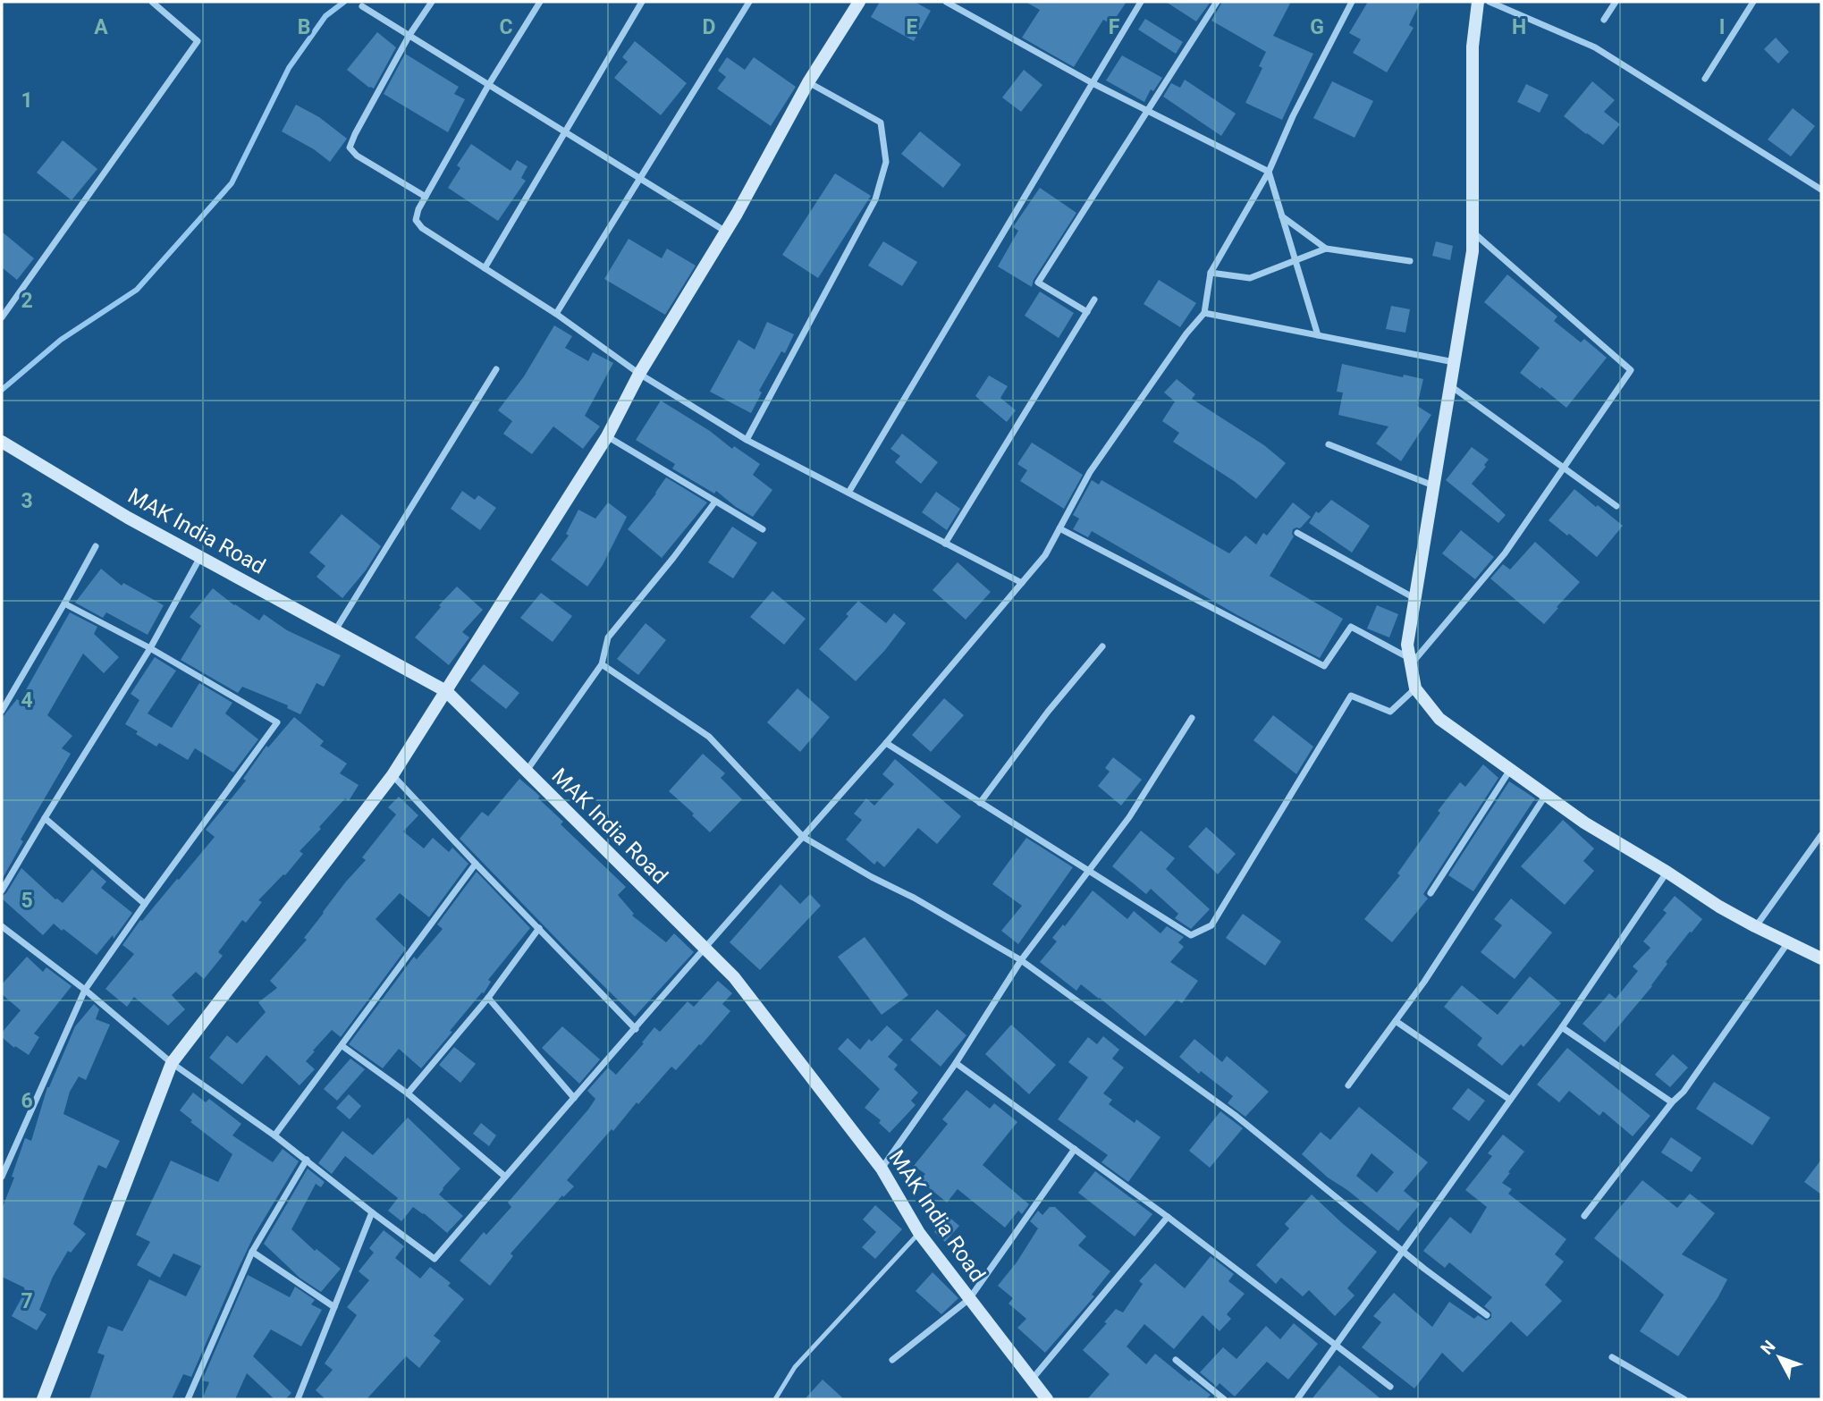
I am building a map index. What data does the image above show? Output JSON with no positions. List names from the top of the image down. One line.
{"streets":{"street":["MAK India Road"]},"north":"top left","grid":{"columns":["A","B","C","D","E","F","G","H","I"],"rows":["1","2","3","4","5","6","7"]}}
